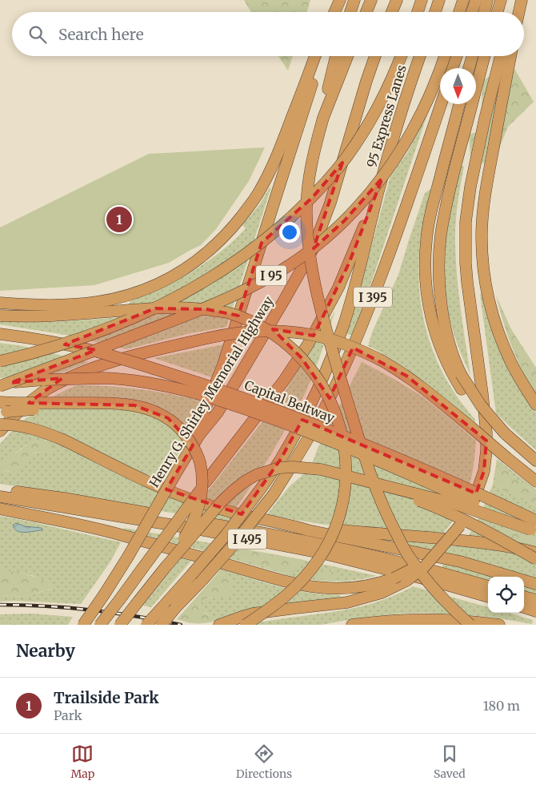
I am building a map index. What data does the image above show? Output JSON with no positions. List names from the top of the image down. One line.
{"streets":{"highway":["95 Express Lanes","I 95","I 395","Henry G. Shirley Memorial Highway","Capital Beltway","I 495"]},"north":"bottom","page":{"search":"Search here","pins":"1","heading":"Nearby","list":[{"mark":"1","name":"Trailside Park","note":"Park","value":"180 m"}],"nav":["Map","Directions","Saved"]}}
